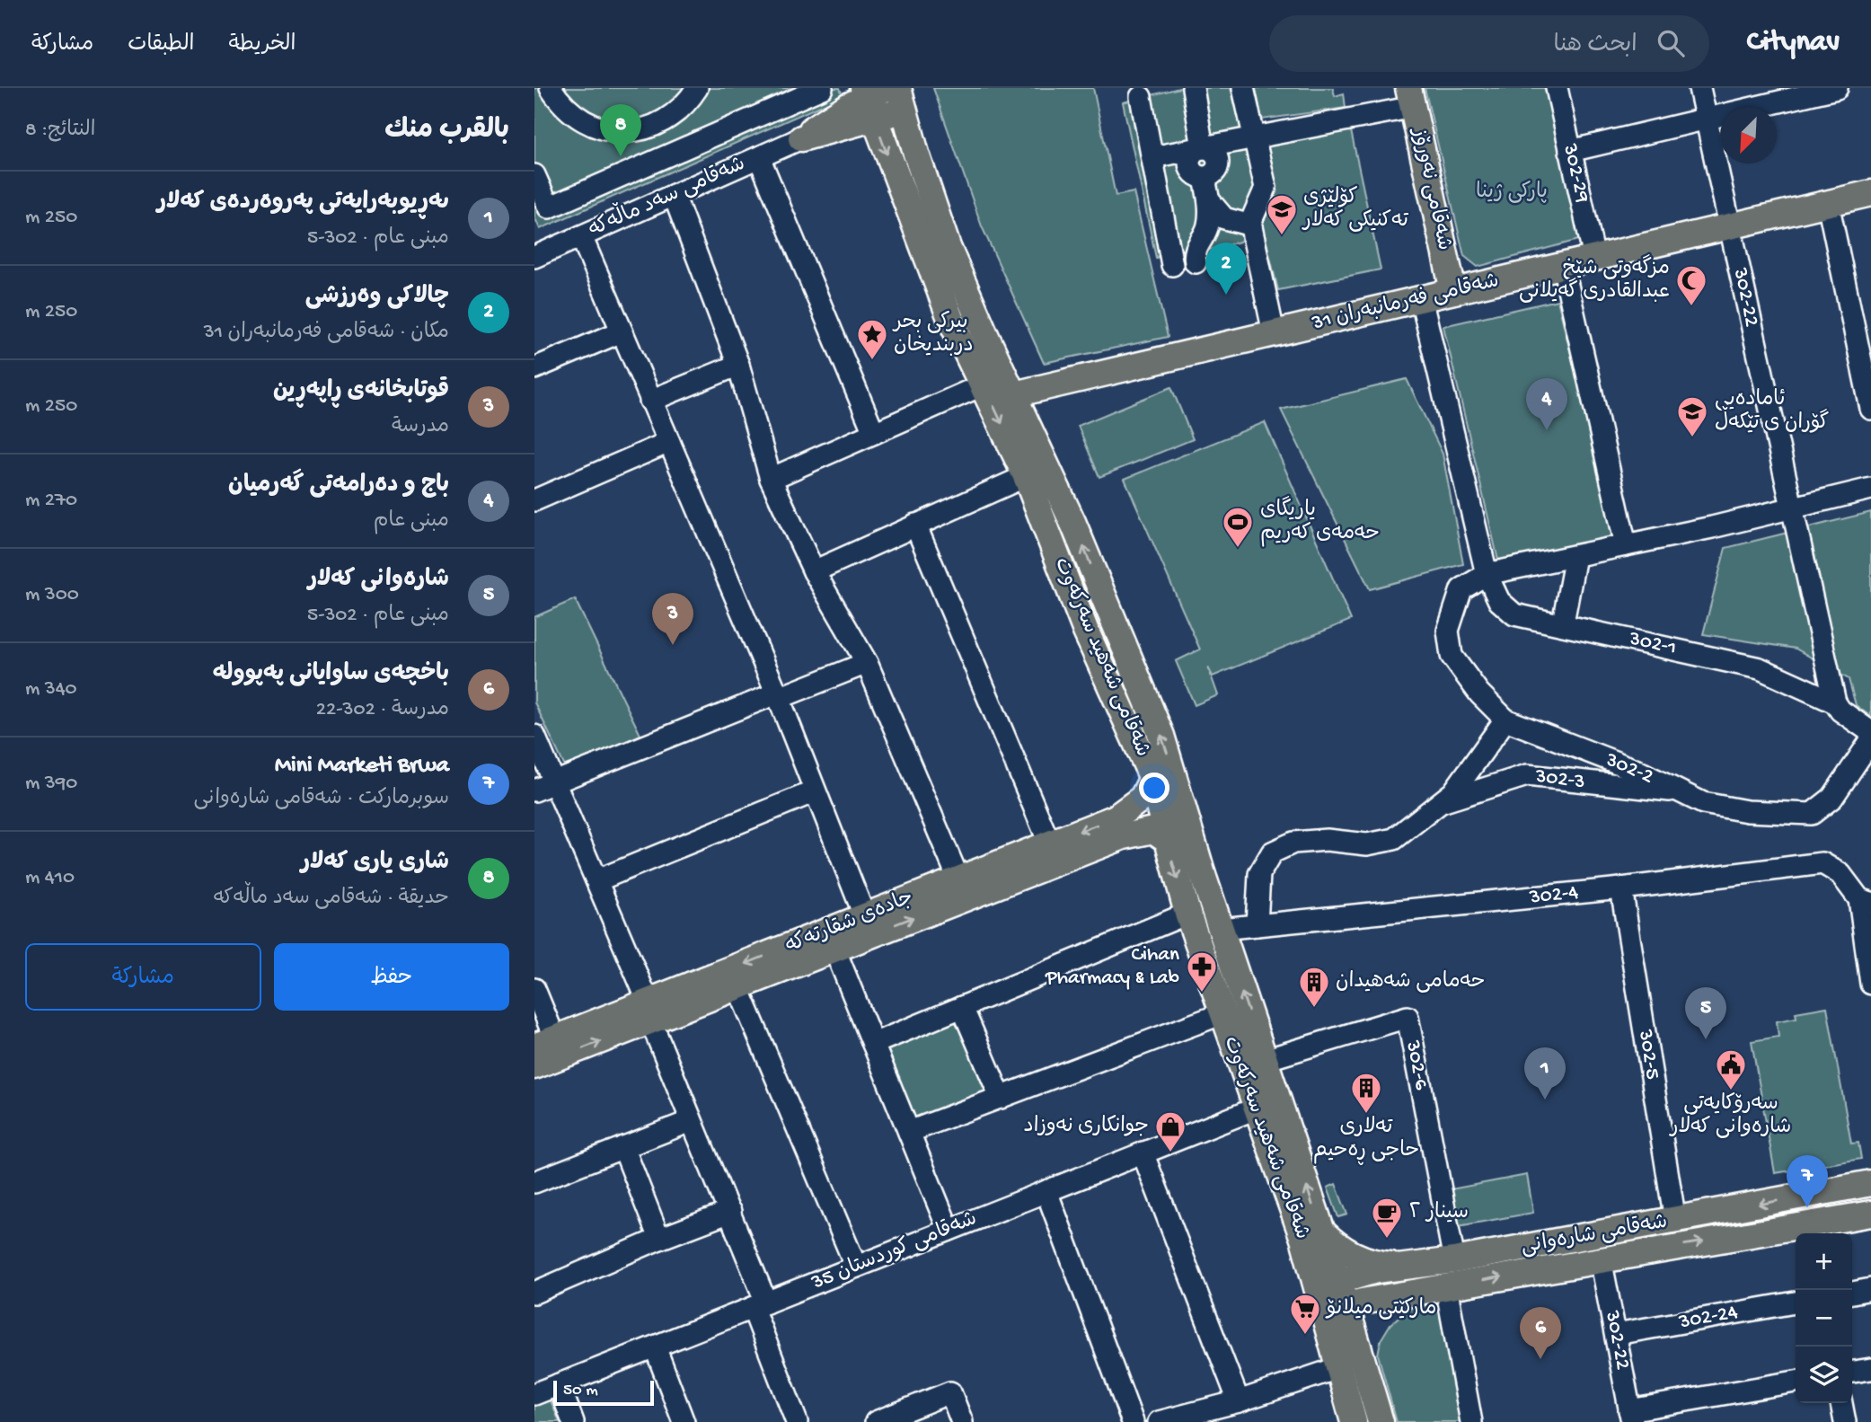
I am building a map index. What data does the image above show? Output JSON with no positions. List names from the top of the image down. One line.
{"streets":{"main road":["شەقامی نەورۆز","شەقامی فەرمانبەران 31","شەقامی شەهید سەرکەوت","جادەی شقارتەکە","شەقامی شارەوانی"],"street":["302-29","شەقامی سەد ماڵەکە","302-22","302-1","302-2","302-3","302-4","302-5","302-6","شەقامی کوردستان 35","302-24"]},"crossings":[["302-29","شەقامی فەرمانبەران 31"],["شەقامی نەورۆز","شەقامی فەرمانبەران 31"],["302-22","شەقامی فەرمانبەران 31"],["302-22","302-1"],["302-22","شەقامی شارەوانی"],["302-22","302-24"],["شەقامی فەرمانبەران 31","302-1"],["شەقامی فەرمانبەران 31","شەقامی شەهید سەرکەوت"],["302-1","302-2"],["شەقامی شەهید سەرکەوت","302-4"],["شەقامی شەهید سەرکەوت","جادەی شقارتەکە"],["شەقامی شەهید سەرکەوت","302-6"],["شەقامی شەهید سەرکەوت","شەقامی شارەوانی"],["شەقامی شەهید سەرکەوت","شەقامی کوردستان 35"],["302-2","302-3"],["302-4","302-5"],["302-5","شەقامی شارەوانی"],["302-6","شەقامی شارەوانی"]],"parks":["پارکی ژینا"],"places":{"school or university":["کۆلێژی تەکنیکی کەلار","ئامادەیی گۆران ی تێکەڵ"],"mosque":["مزگەوتی شێخ عبدالقادری گەیلانی"],"place":["بيركى بحر دربنديخان"],"sports":["یاریگای ‌حەمەی کەریم"],"pharmacy":["Cihan Pharmacy & Lab"],"building":["حەمامی شەهیدان","تەلاری حاجی ڕەحیم"],"public building":["سەرۆکایەتی شارەوانی کەلار"],"shop":["جوانکاری نەوزاد"],"cafe":["سینار ٢"],"supermarket":["مارکێتی میلانۆ"]},"scale_bar":"50 m","north":"bottom left","page":{"header":"Citynav","search":"ابحث هنا","nav":["الخريطة","الطبقات","مشاركة"],"heading":["بالقرب منك","النتائج: 8"],"pins":["8","2","4","3","5","1","7","6"],"list":[{"mark":"1","name":"ىەڕیوبەرایەتی پەروەردەی کەلار","note":"مبنى عام · 302-5","value":"250 m"},{"mark":"2","name":"چالاکی وەرزشی","note":"مكان · شەقامی فەرمانبەران 31","value":"250 m"},{"mark":"3","name":"قوتابخانەی ڕاپەڕین","note":"مدرسة","value":"250 m"},{"mark":"4","name":"باج و دەرامەتی گەرمیان","note":"مبنى عام","value":"270 m"},{"mark":"5","name":"شارەوانی کەلار","note":"مبنى عام · 302-5","value":"300 m"},{"mark":"6","name":"باخچەی ساوایانی پەپوولە","note":"مدرسة · 302-22","value":"340 m"},{"mark":"7","name":"Mini Marketi Brwa","note":"سوبرماركت · شەقامی شارەوانی","value":"390 m"},{"mark":"8","name":"شاری یاری کەلار","note":"حديقة · شەقامی سەد ماڵەکە","value":"410 m"}],"buttons":["حفظ","مشاركة"],"map_buttons":["+","−"],"scale":"50 m"}}
